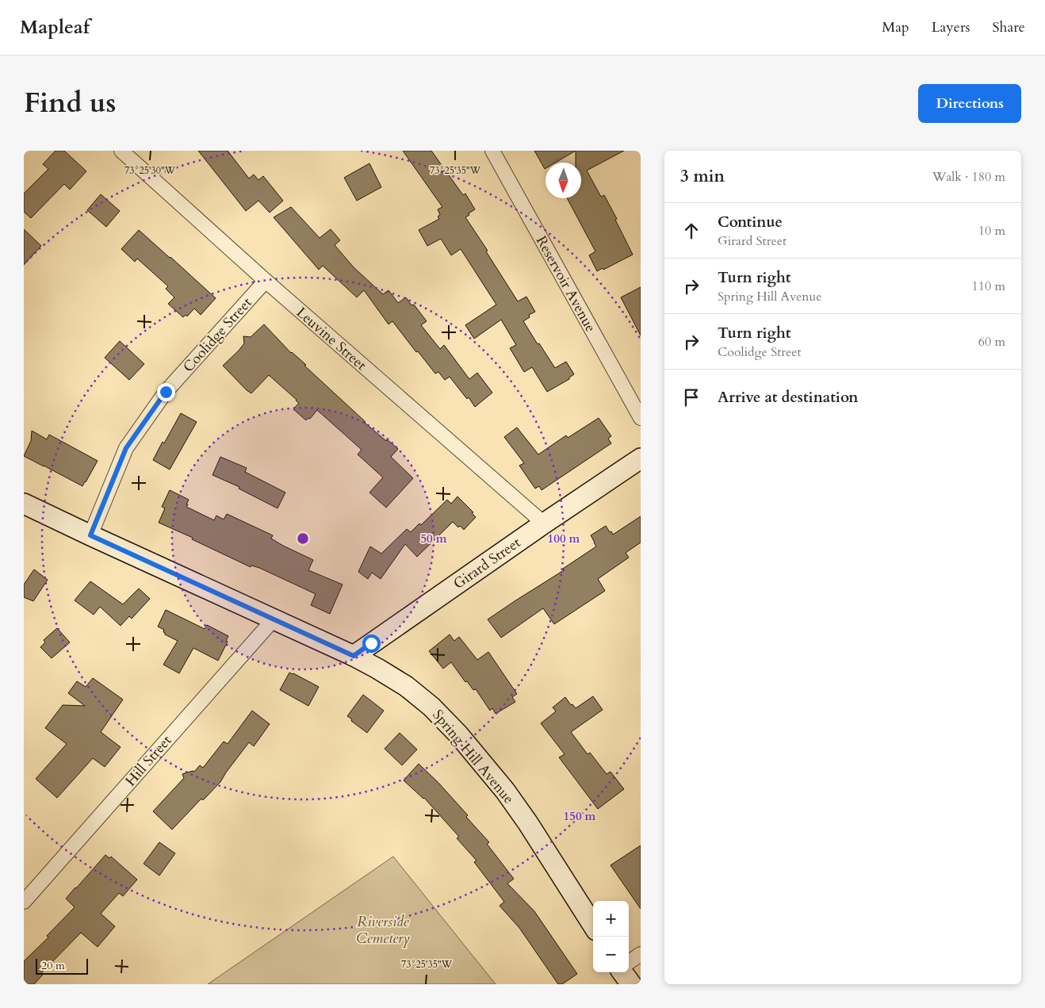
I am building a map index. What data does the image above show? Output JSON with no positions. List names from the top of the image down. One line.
{"streets":{"street":["Reservoir Avenue","Coolidge Street","Leuvine Street","Girard Street","Spring Hill Avenue","Hill Street"]},"crossings":[["Coolidge Street","Leuvine Street"],["Coolidge Street","Spring Hill Avenue"],["Leuvine Street","Girard Street"],["Girard Street","Spring Hill Avenue"],["Spring Hill Avenue","Hill Street"]],"parks":["Riverside Cemetery"],"scale_bar":"20 m","north":"bottom","page":{"header":"Mapleaf","nav":["Map","Layers","Share"],"title":"Find us","buttons":"Directions","heading":["3 min","Walk · 180 m"],"list":[["Continue","Girard Street","10 m"],["Turn right","Spring Hill Avenue","110 m"],["Turn right","Coolidge Street","60 m"],"Arrive at destination"],"map_buttons":["+","−"],"scale":"20 m"},"coordinates":["73°25'30\"W","73°25'35\"W"],"rings":["50 m","100 m","150 m"]}
